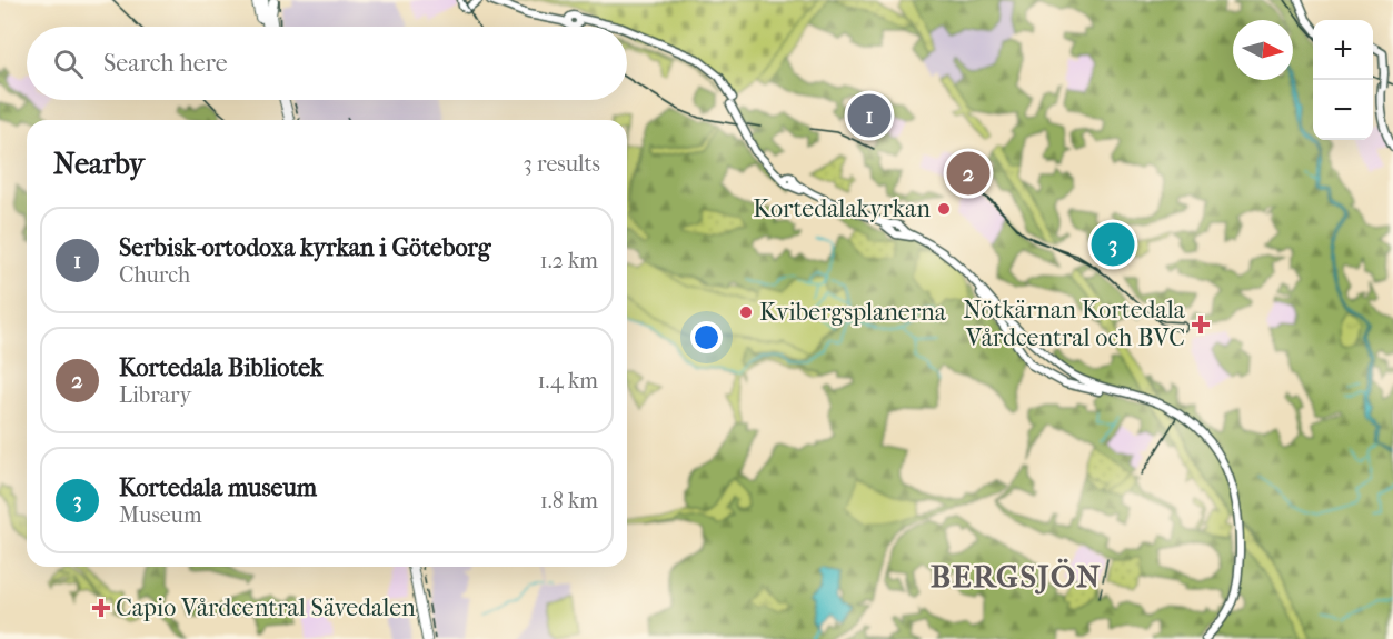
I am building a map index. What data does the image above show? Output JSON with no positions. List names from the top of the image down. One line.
{"districts":["BERGSJÖN"],"places":{"other":["Kortedalakyrkan","Kvibergsplanerna"],"health":["Nötkärnan Kortedala Vårdcentral och BVC","Capio Vårdcentral Sävedalen"]},"north":"right","page":{"map_buttons":["+","−"],"search":"Search here","pins":["1","2","3"],"heading":["Nearby","3 results"],"list":[{"mark":"1","name":"Serbisk-ortodoxa kyrkan i Göteborg","note":"Church","value":"1.2 km"},{"mark":"2","name":"Kortedala Bibliotek","note":"Library","value":"1.4 km"},{"mark":"3","name":"Kortedala museum","note":"Museum","value":"1.8 km"}]}}
